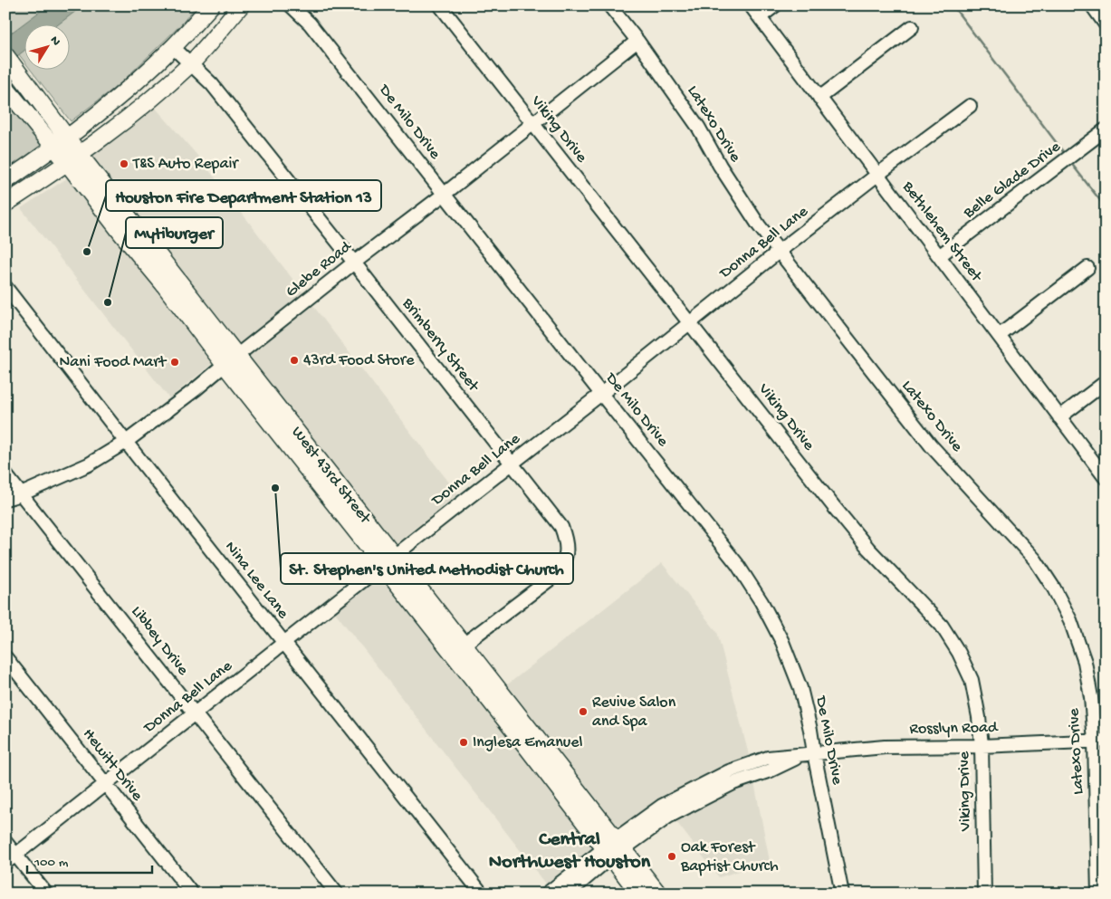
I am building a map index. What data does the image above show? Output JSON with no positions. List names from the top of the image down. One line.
{"streets":{"main road":["West 43rd Street"],"street":["De Milo Drive","Latexo Drive","Viking Drive","Belle Glade Drive","Bethlehem Street","Donna Bell Lane","Glebe Road","Brimberry Street","Nina Lee Lane","Libbey Drive","Rosslyn Road","Hewitt Drive"]},"crossings":[["De Milo Drive","Donna Bell Lane"],["De Milo Drive","Glebe Road"],["De Milo Drive","Rosslyn Road"],["Latexo Drive","Donna Bell Lane"],["Latexo Drive","Glebe Road"],["Latexo Drive","Rosslyn Road"],["Viking Drive","Donna Bell Lane"],["Viking Drive","Glebe Road"],["Viking Drive","Rosslyn Road"],["Belle Glade Drive","Bethlehem Street"],["Bethlehem Street","Donna Bell Lane"],["Donna Bell Lane","Brimberry Street"],["Donna Bell Lane","West 43rd Street"],["Donna Bell Lane","Nina Lee Lane"],["Donna Bell Lane","Libbey Drive"],["Donna Bell Lane","Hewitt Drive"],["Glebe Road","Brimberry Street"],["Glebe Road","West 43rd Street"],["Glebe Road","Nina Lee Lane"],["Glebe Road","Libbey Drive"],["Brimberry Street","West 43rd Street"],["West 43rd Street","Rosslyn Road"]],"districts":["Central Northwest Houston"],"places":["T&S Auto Repair","Houston Fire Department Station 13","Mytiburger","43rd Food Store","Nani Food Mart","St. Stephen's United Methodist Church","Revive Salon and Spa","Inglesa Emanuel","Oak Forest Baptist Church"],"scale_bar":"100 m","north":"top right"}
